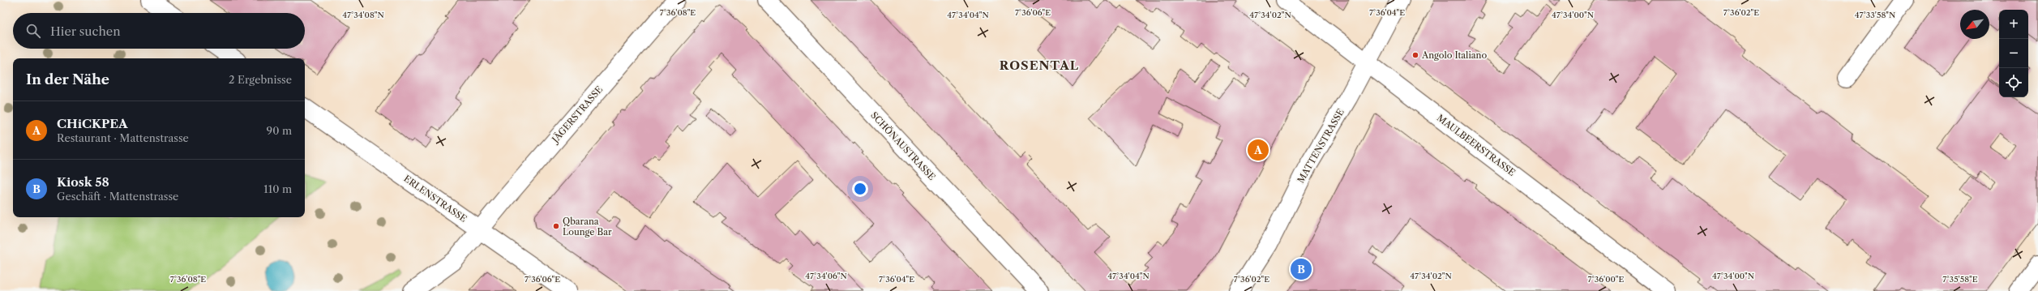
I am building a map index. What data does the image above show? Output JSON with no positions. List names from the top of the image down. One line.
{"streets":{"street":["JÄGERSTRASSE","MAULBEERSTRASSE","SCHÖNAUSTRASSE","MATTENSTRASSE","ERLENSTRASSE"]},"crossings":[["JÄGERSTRASSE","ERLENSTRASSE"],["MAULBEERSTRASSE","MATTENSTRASSE"]],"districts":["ROSENTAL"],"places":["Angolo Italiano","Qbarana Lounge Bar"],"north":"bottom left","page":{"map_buttons":["+","−"],"search":"Hier suchen","heading":["In der Nähe","2 Ergebnisse"],"list":[{"mark":"A","name":"CHiCKPEA","note":"Restaurant · Mattenstrasse","value":"90 m"},{"mark":"B","name":"Kiosk 58","note":"Geschäft · Mattenstrasse","value":"110 m"}],"pins":["A","B"]},"coordinates":["7°36'08\"E","7°36'06\"E","7°36'04\"E","7°36'02\"E","47°34'08\"N","47°34'04\"N","47°34'02\"N","47°34'00\"N","47°33'58\"N","47°34'06\"N","7°36'00\"E","7°35'58\"E"]}
